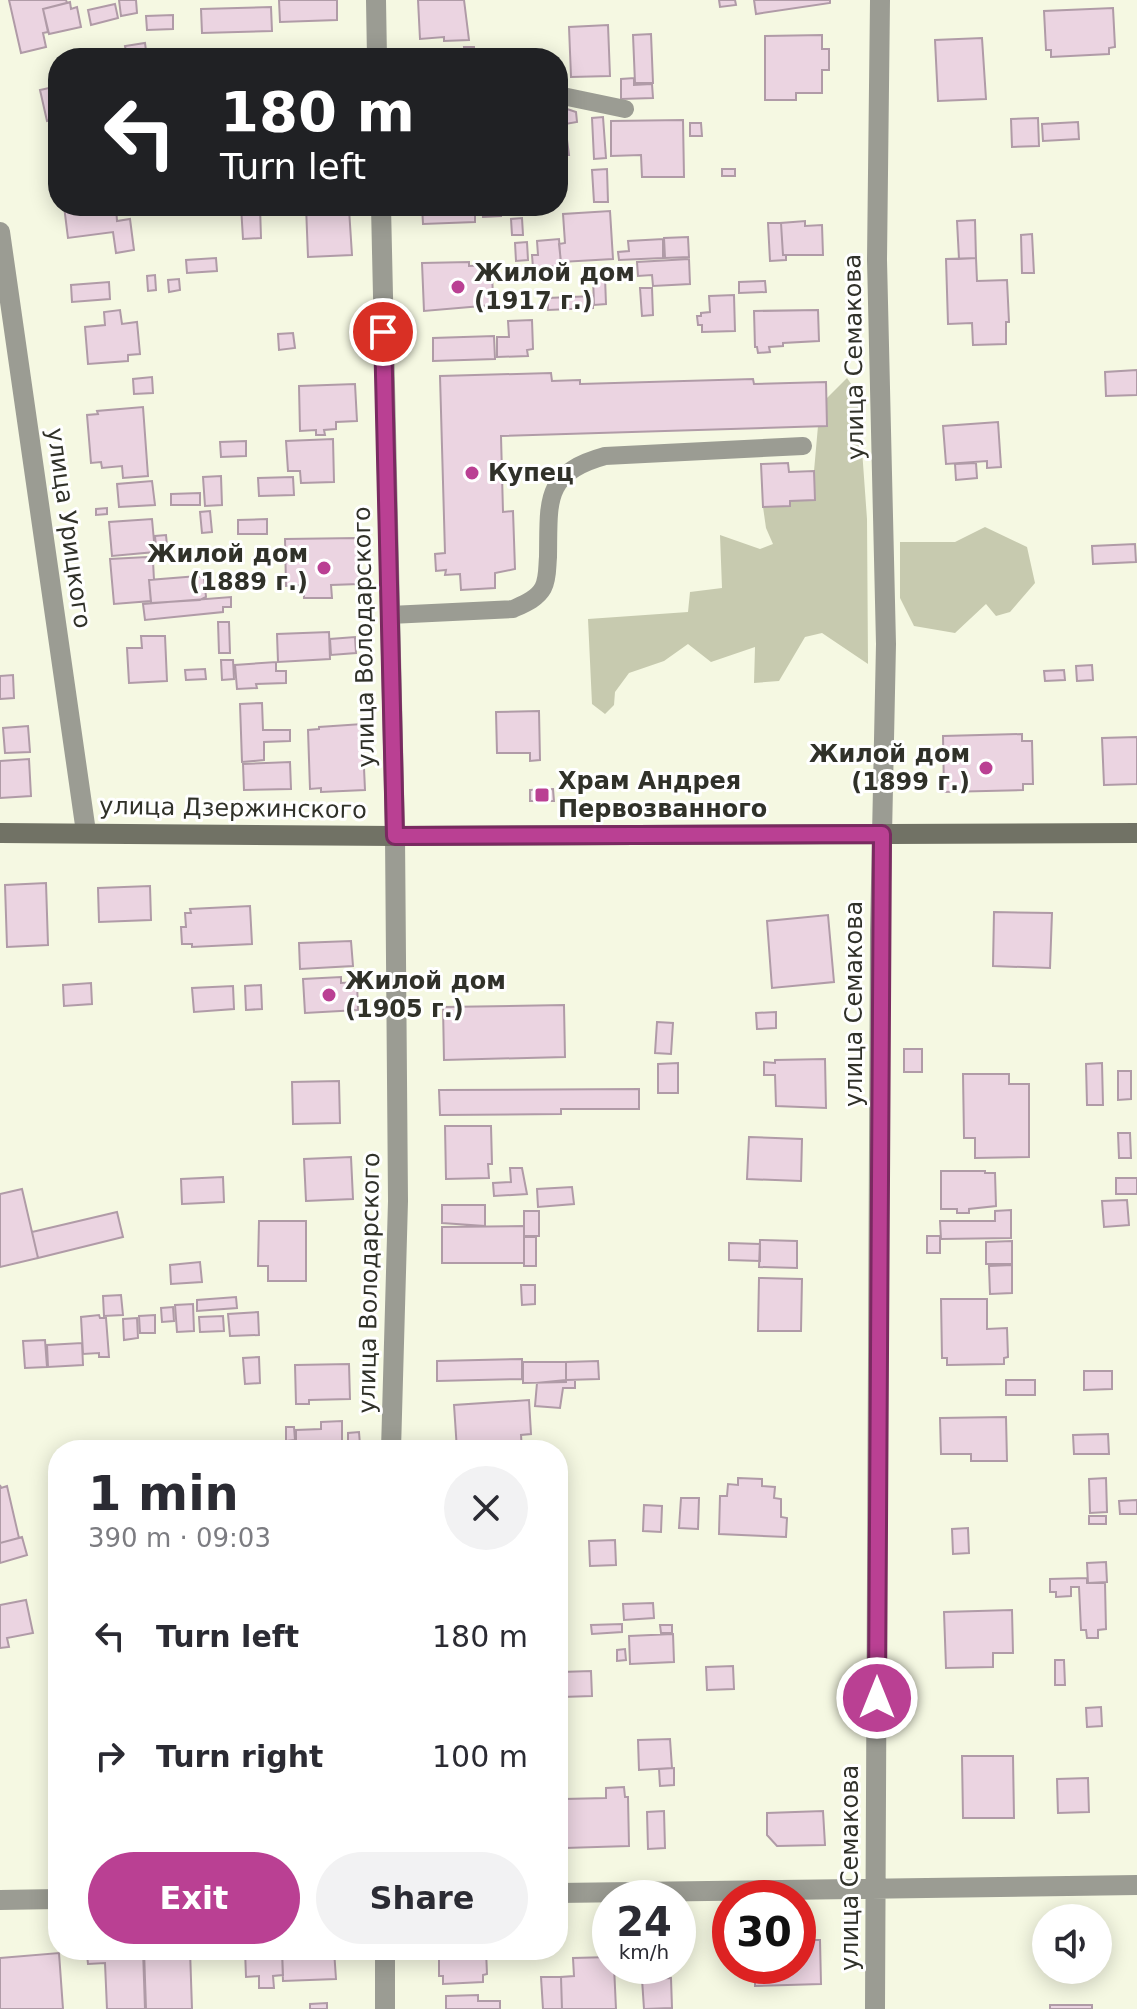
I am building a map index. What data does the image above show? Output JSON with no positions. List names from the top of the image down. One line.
{"streets":{"main road":["улица Дзержинского"],"street":["улица Семакова","улица Урицкого","улица Володарского"]},"crossings":[["улица Семакова","улица Дзержинского"],["улица Урицкого","улица Дзержинского"],["улица Володарского","улица Дзержинского"]],"places":{"other":["Жилой дом (1917 г.)","Купец","Жилой дом (1889 г.)","Жилой дом (1899 г.)","Жилой дом (1905 г.)"],"transit":["Храм Андрея Первозванного"]},"page":{"turn":["180 m","Turn left"],"heading":["1 min","390 m · 09:03"],"list":[{"name":"Turn left","value":"180 m"},{"name":"Turn right","value":"100 m"}],"buttons":["Exit","Share"],"speed":"24 km/h","limit":"30"}}
